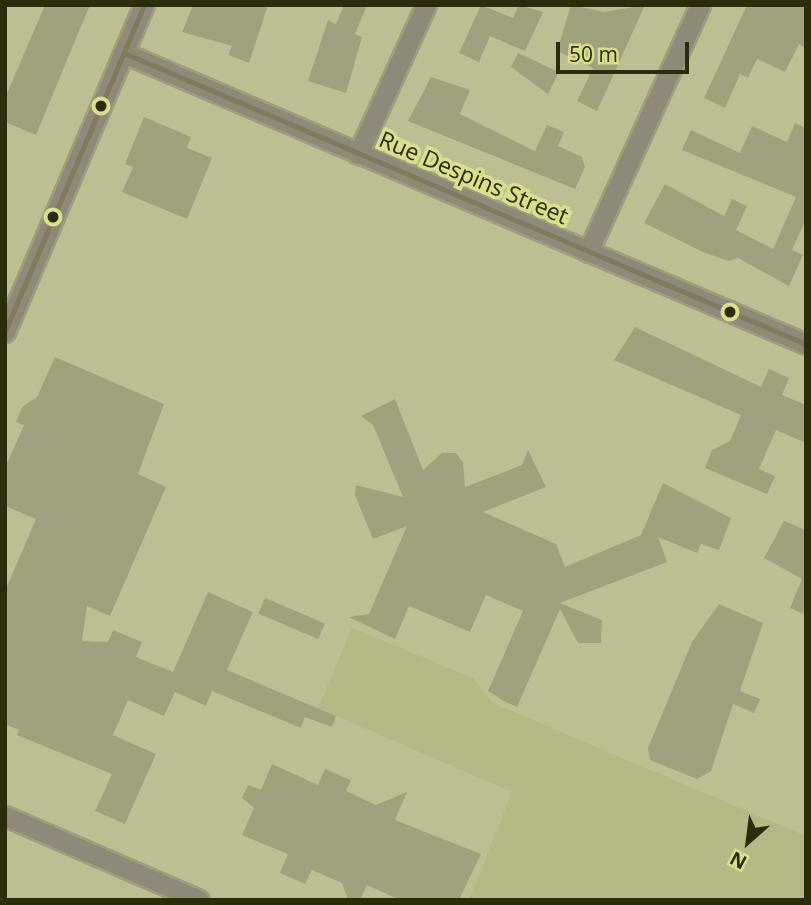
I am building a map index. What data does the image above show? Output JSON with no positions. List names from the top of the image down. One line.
{"streets":{"street":["Rue Despins Street"]},"scale_bar":"50 m","north":"bottom left"}
